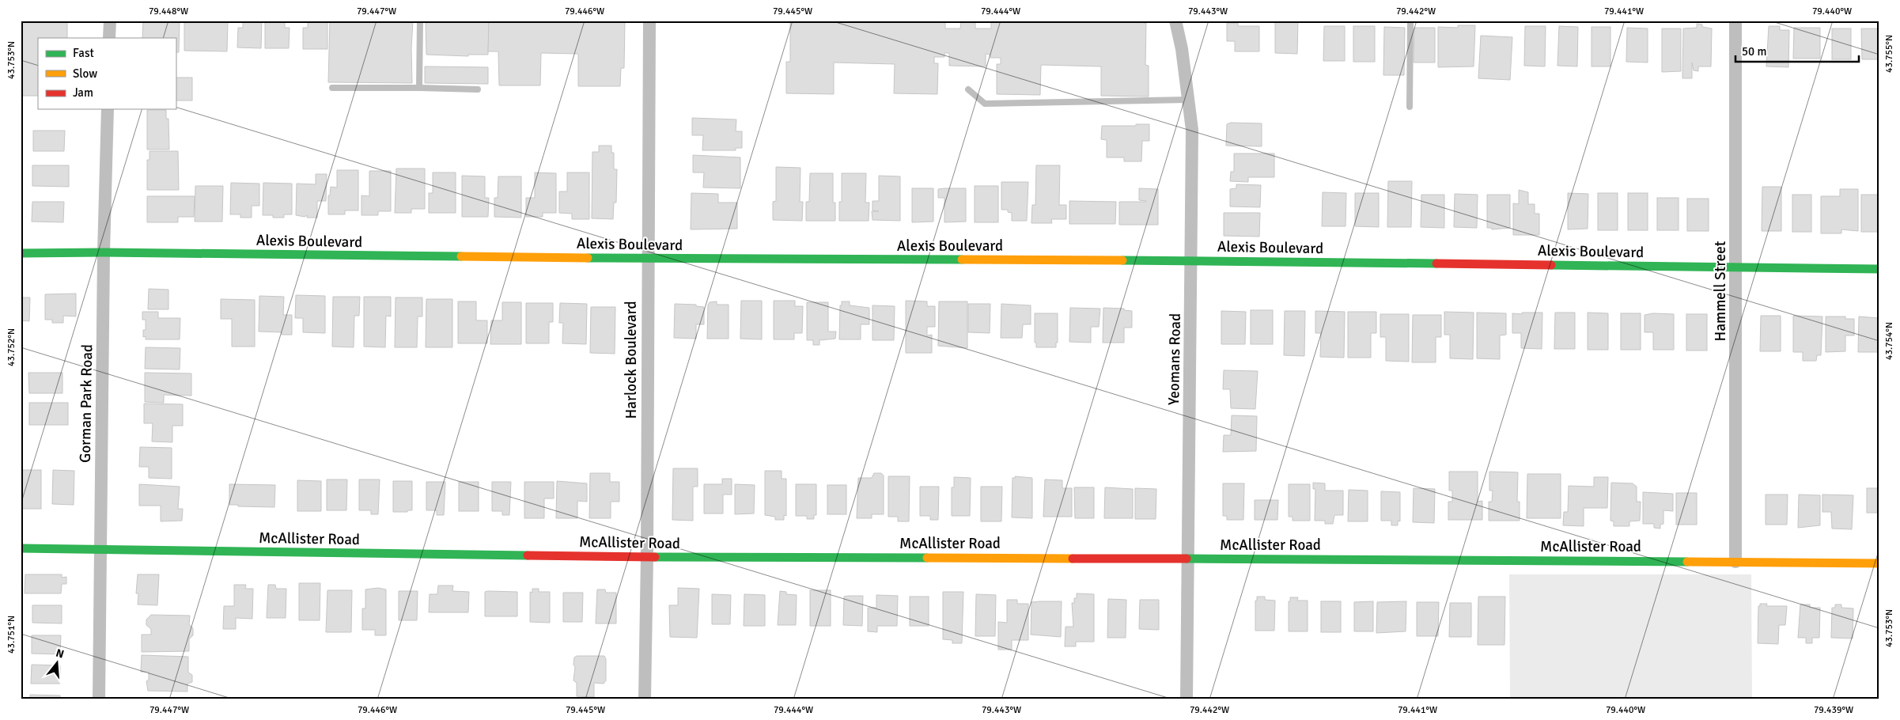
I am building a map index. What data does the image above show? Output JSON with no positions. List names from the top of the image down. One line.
{"streets":{"street":["Alexis Boulevard","Hammell Street","Yeomans Road","Harlock Boulevard","Gorman Park Road","McAllister Road"]},"crossings":[["Alexis Boulevard","Hammell Street"],["Alexis Boulevard","Yeomans Road"],["Alexis Boulevard","Harlock Boulevard"],["Alexis Boulevard","Gorman Park Road"],["Hammell Street","McAllister Road"],["Yeomans Road","McAllister Road"],["Harlock Boulevard","McAllister Road"],["Gorman Park Road","McAllister Road"]],"legend":["Fast","Slow","Jam"],"scale_bar":"50 m","north":"top","coordinates":["79.448°W","79.447°W","79.446°W","79.445°W","79.444°W","79.443°W","79.442°W","79.441°W","79.440°W","43.755°N","43.753°N","43.754°N","43.752°N","43.751°N","79.439°W"]}
